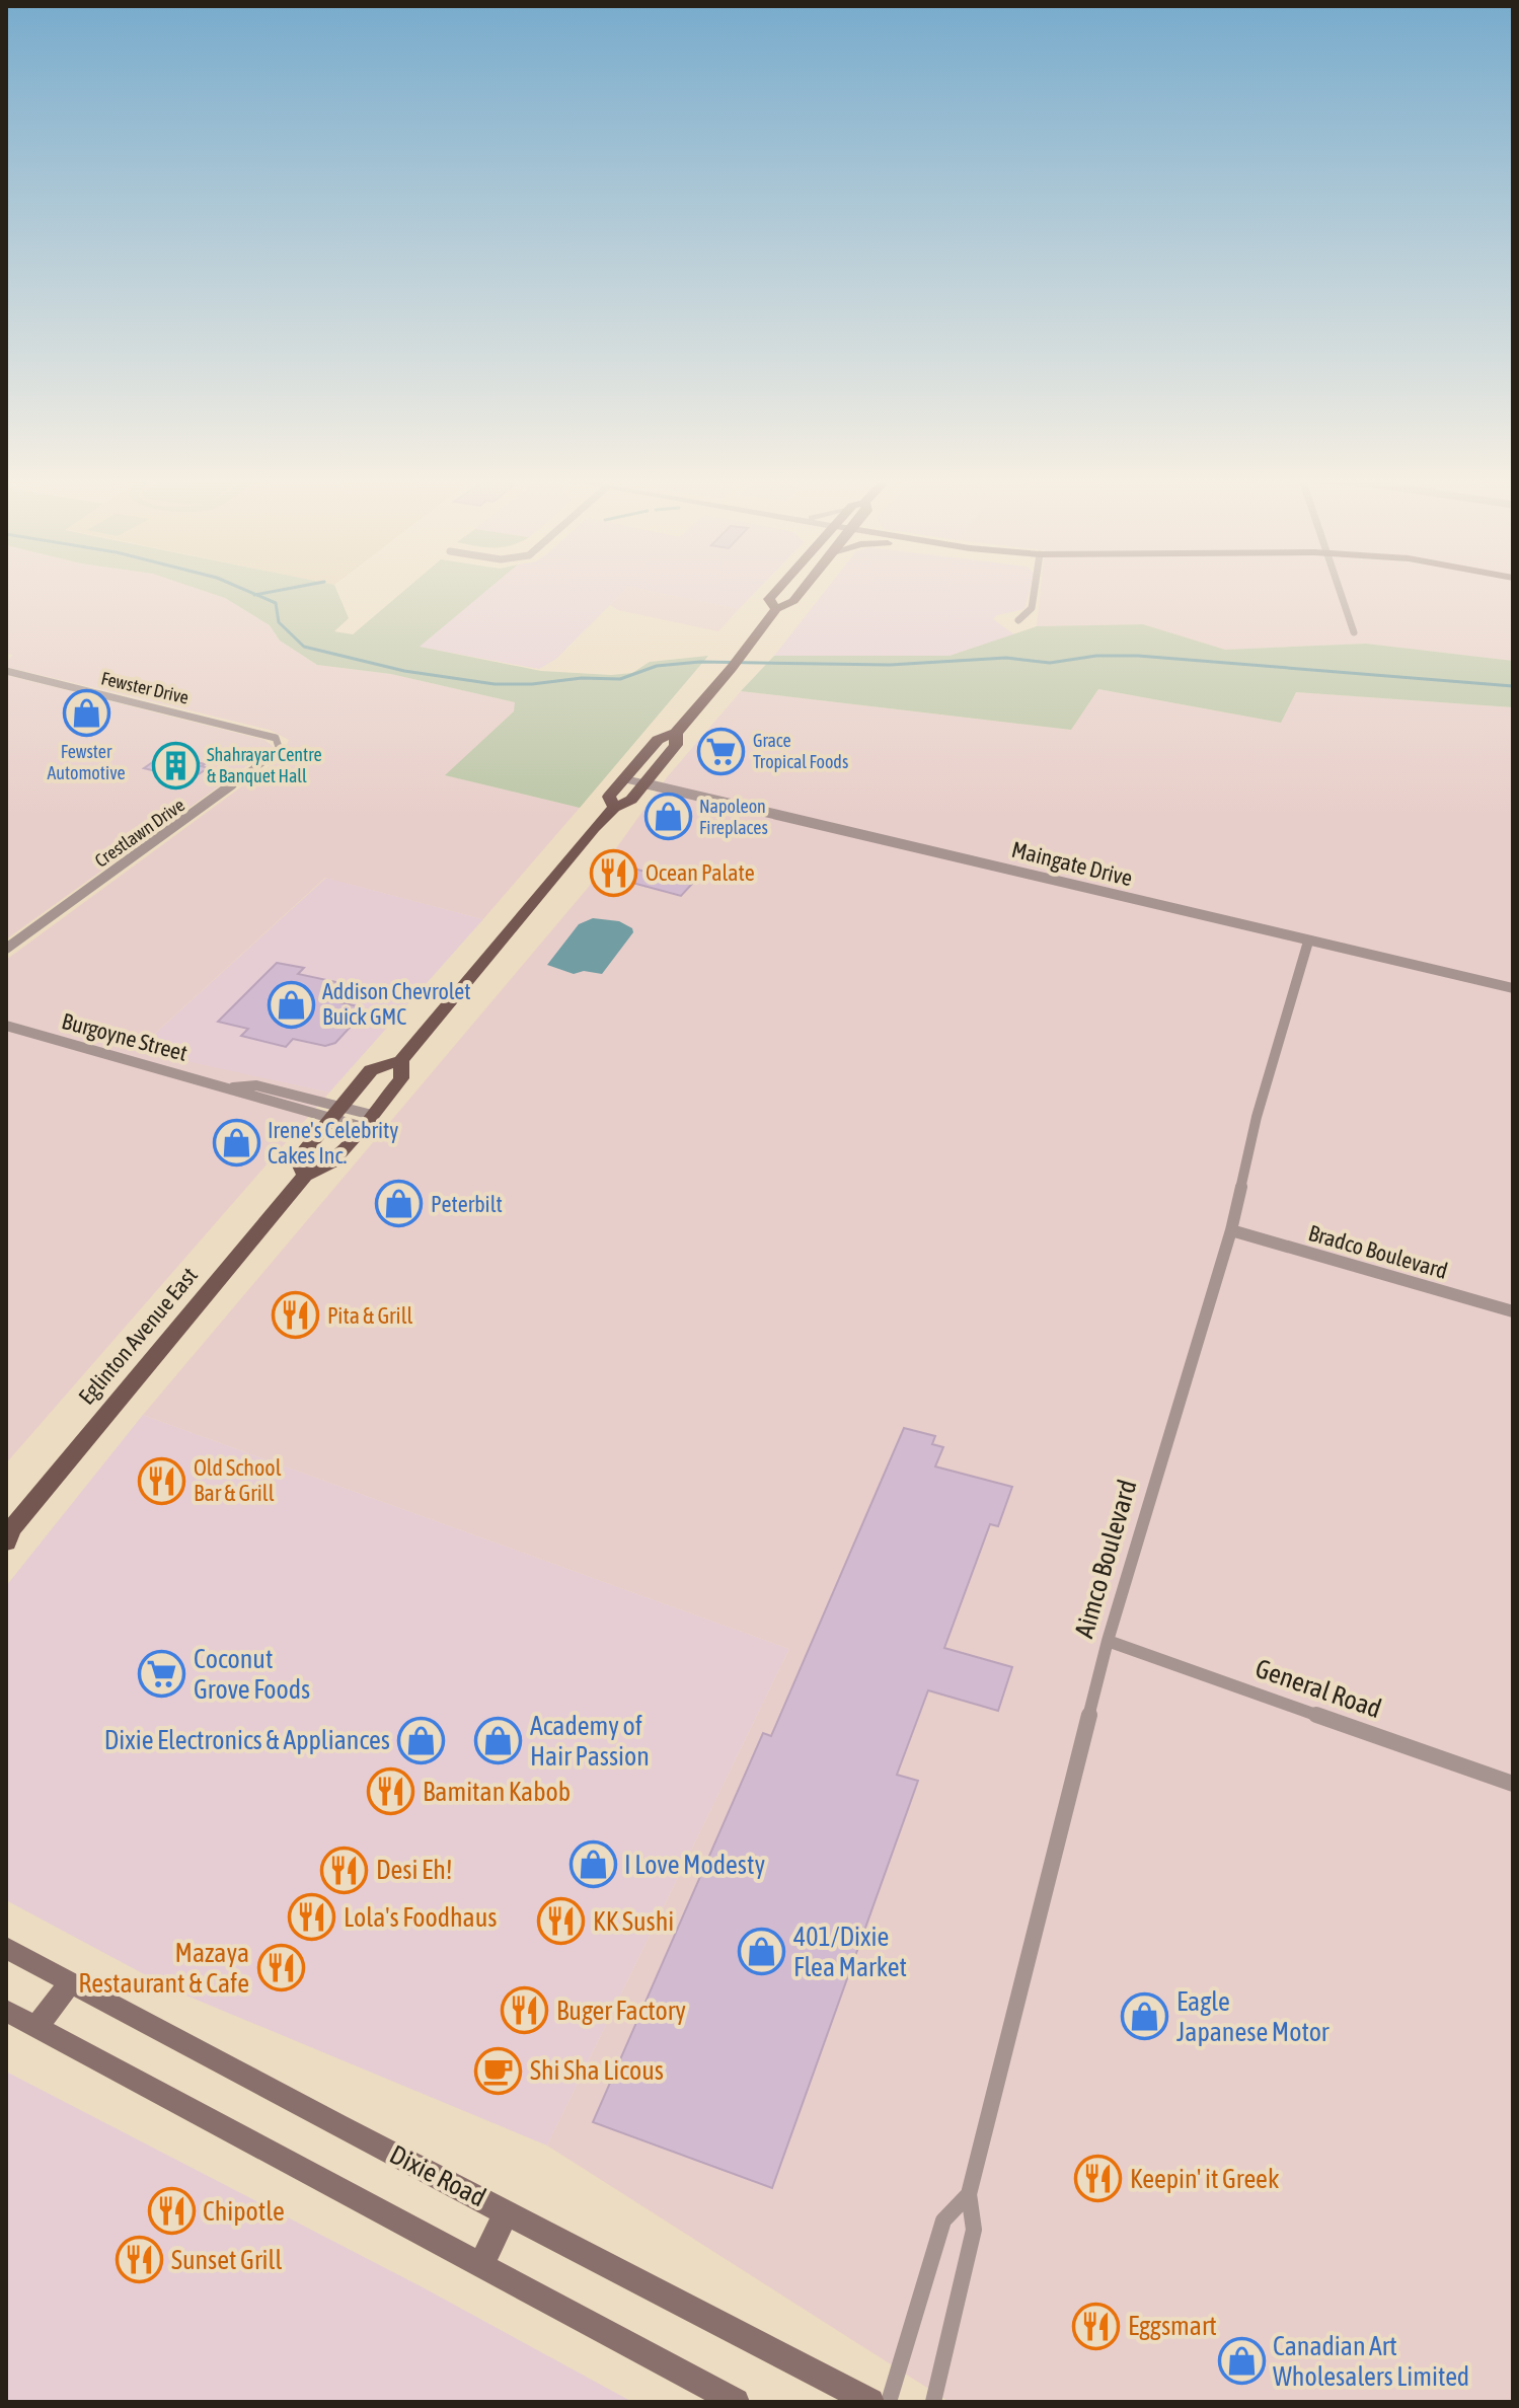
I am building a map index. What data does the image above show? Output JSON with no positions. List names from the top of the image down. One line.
{"streets":{"main road":["Eglinton Avenue East","Dixie Road"],"street":["Fewster Drive","Crestlawn Drive","Maingate Drive","Burgoyne Street","Bradco Boulevard","Aimco Boulevard","General Road"]},"crossings":[["Fewster Drive","Crestlawn Drive"],["Maingate Drive","Eglinton Avenue East"],["Maingate Drive","Aimco Boulevard"],["Burgoyne Street","Eglinton Avenue East"],["Bradco Boulevard","Aimco Boulevard"],["Aimco Boulevard","General Road"]],"places":{"shop":["Fewster Automotive","Napoleon Fireplaces","Addison Chevrolet Buick GMC","Irene's Celebrity Cakes Inc.","Peterbilt","Dixie Electronics & Appliances","Academy of Hair Passion","I Love Modesty","401/Dixie Flea Market","Eagle Japanese Motor","Canadian Art Wholesalers Limited"],"supermarket":["Grace Tropical Foods","Coconut Grove Foods"],"building":["Shahrayar Centre & Banquet Hall"],"restaurant":["Ocean Palate","Pita & Grill","Old School Bar & Grill","Bamitan Kabob","Desi Eh!","Lola's Foodhaus","KK Sushi","Mazaya Restaurant & Cafe","Buger Factory","Keepin' it Greek","Chipotle","Sunset Grill","Eggsmart"],"cafe":["Shi Sha Licous"]}}
